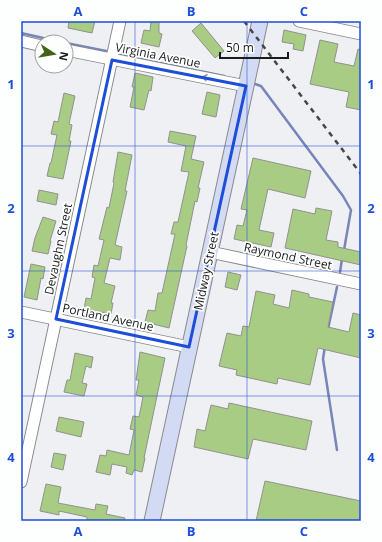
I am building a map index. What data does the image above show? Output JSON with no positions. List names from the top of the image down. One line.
{"streets":{"street":["Virginia Avenue","Devaughn Street","Raymond Street","Midway Street","Portland Avenue"]},"crossings":[["Virginia Avenue","Devaughn Street"],["Virginia Avenue","Midway Street"],["Devaughn Street","Portland Avenue"],["Raymond Street","Midway Street"],["Midway Street","Portland Avenue"]],"one_way":["Virginia Avenue"],"scale_bar":"50 m","north":"right","grid":{"columns":["A","B","C"],"rows":["1","2","3","4"]}}
